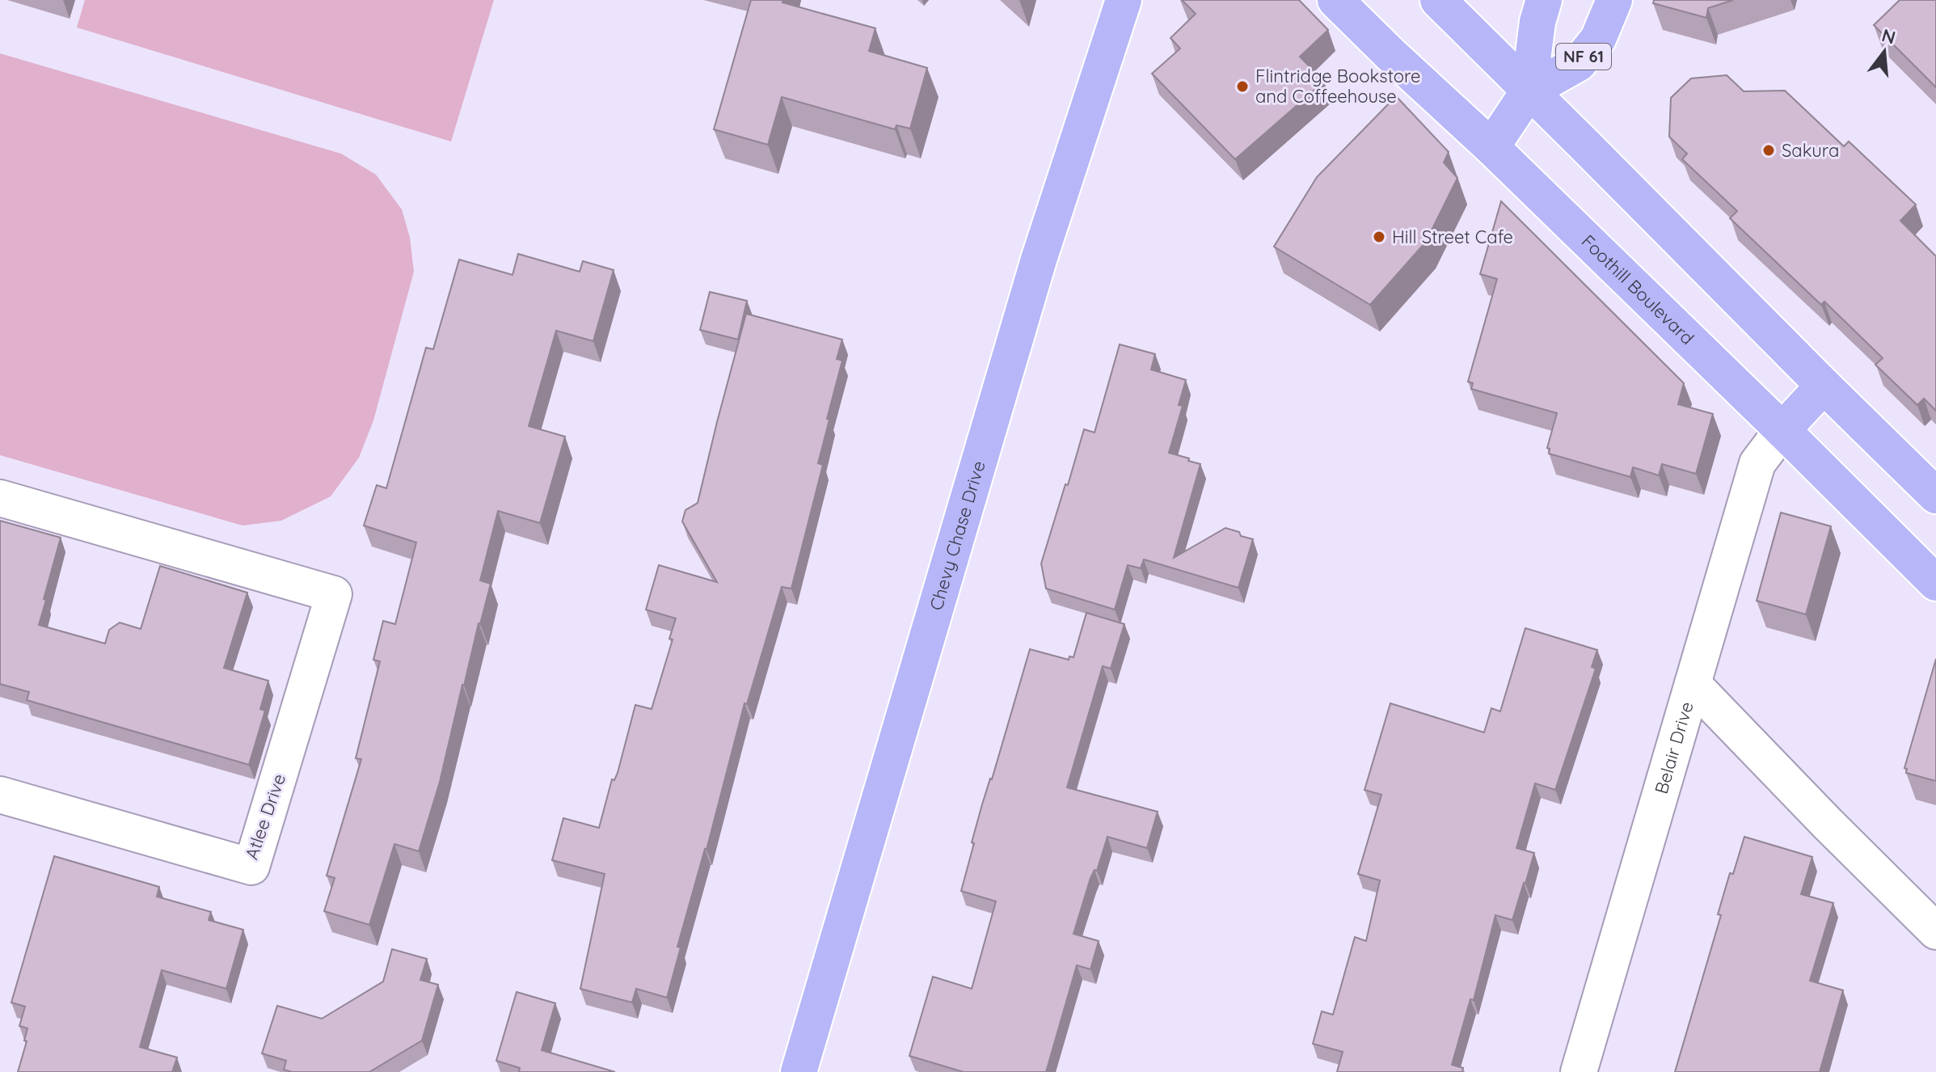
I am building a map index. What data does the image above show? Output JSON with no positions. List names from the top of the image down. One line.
{"streets":{"main road":["NF 61","Foothill Boulevard","Chevy Chase Drive"],"street":["Belair Drive","Atlee Drive"]},"crossings":[["NF 61","Foothill Boulevard"],["Foothill Boulevard","Belair Drive"]],"places":["Flintridge Bookstore and Coffeehouse","Sakura","Hill Street Cafe"],"north":"top"}
